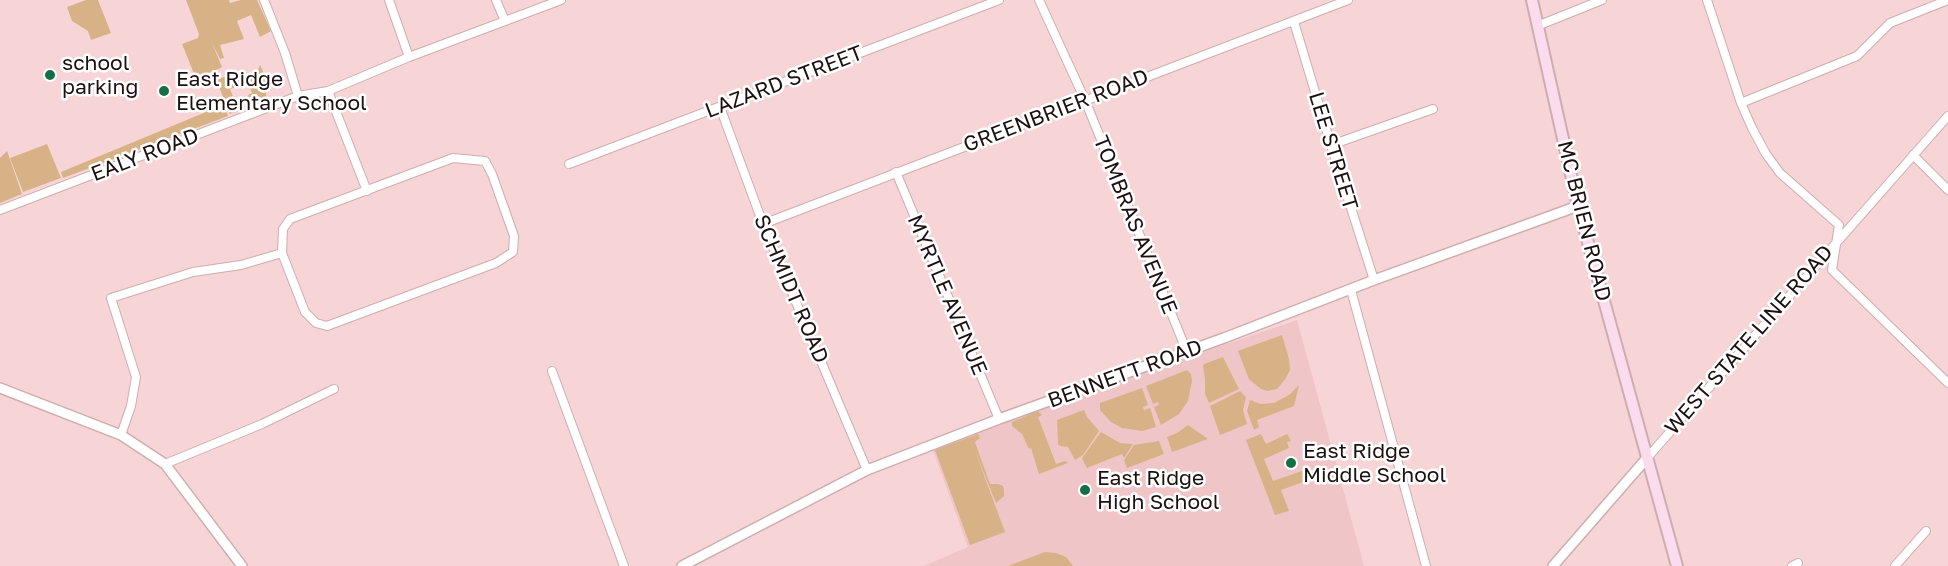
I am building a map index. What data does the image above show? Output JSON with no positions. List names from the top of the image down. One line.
{"streets":{"main road":["MC BRIEN ROAD"],"street":["LAZARD STREET","GREENBRIER ROAD","LEE STREET","EALY ROAD","TOMBRAS AVENUE","SCHMIDT ROAD","MYRTLE AVENUE","WEST STATE LINE ROAD","BENNETT ROAD"]},"crossings":[["LAZARD STREET","SCHMIDT ROAD"],["GREENBRIER ROAD","LEE STREET"],["GREENBRIER ROAD","TOMBRAS AVENUE"],["GREENBRIER ROAD","SCHMIDT ROAD"],["GREENBRIER ROAD","MYRTLE AVENUE"],["LEE STREET","BENNETT ROAD"],["MC BRIEN ROAD","WEST STATE LINE ROAD"],["MC BRIEN ROAD","BENNETT ROAD"],["TOMBRAS AVENUE","BENNETT ROAD"],["SCHMIDT ROAD","BENNETT ROAD"],["MYRTLE AVENUE","BENNETT ROAD"]],"places":["school parking","East Ridge Elementary School","East Ridge Middle School","East Ridge High School"]}
